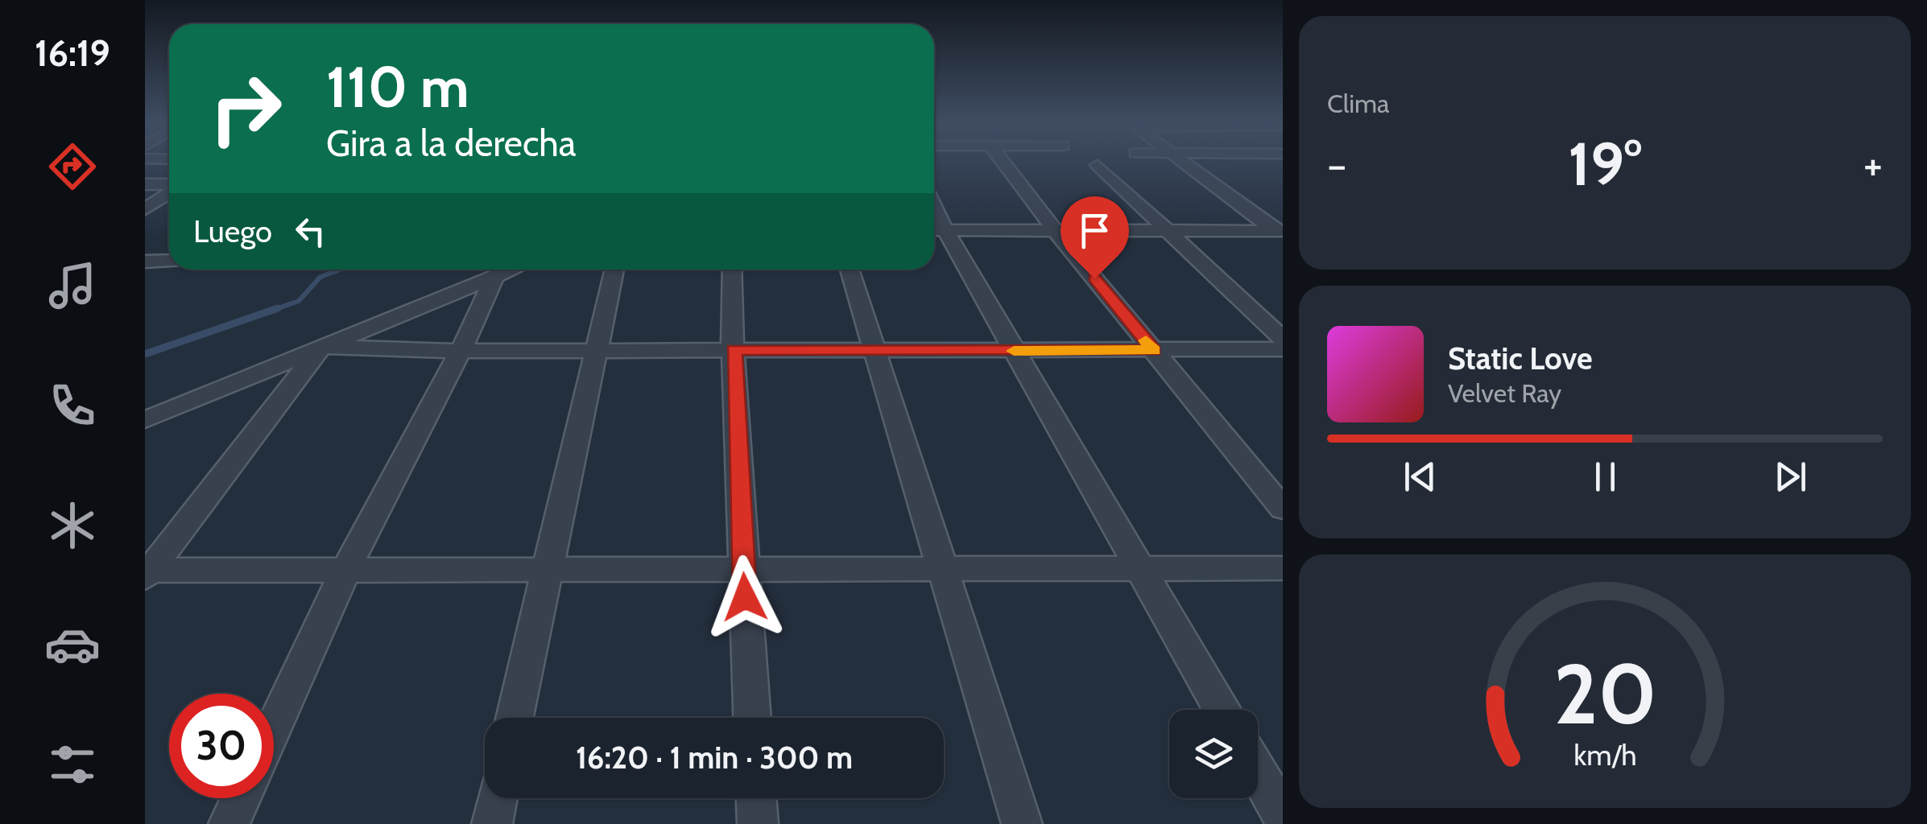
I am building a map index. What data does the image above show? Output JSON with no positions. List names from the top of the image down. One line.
{"page":{"tabs":"16:19","tile":"Clima","turn":["110 m","Gira a la derecha"],"heat":["−","19°","+"],"then":"Luego","song":["Static Love","Velvet Ray"],"limit":"30","trip":"16:20 · 1 min · 300 m","gauge":["20","km/h"]}}
